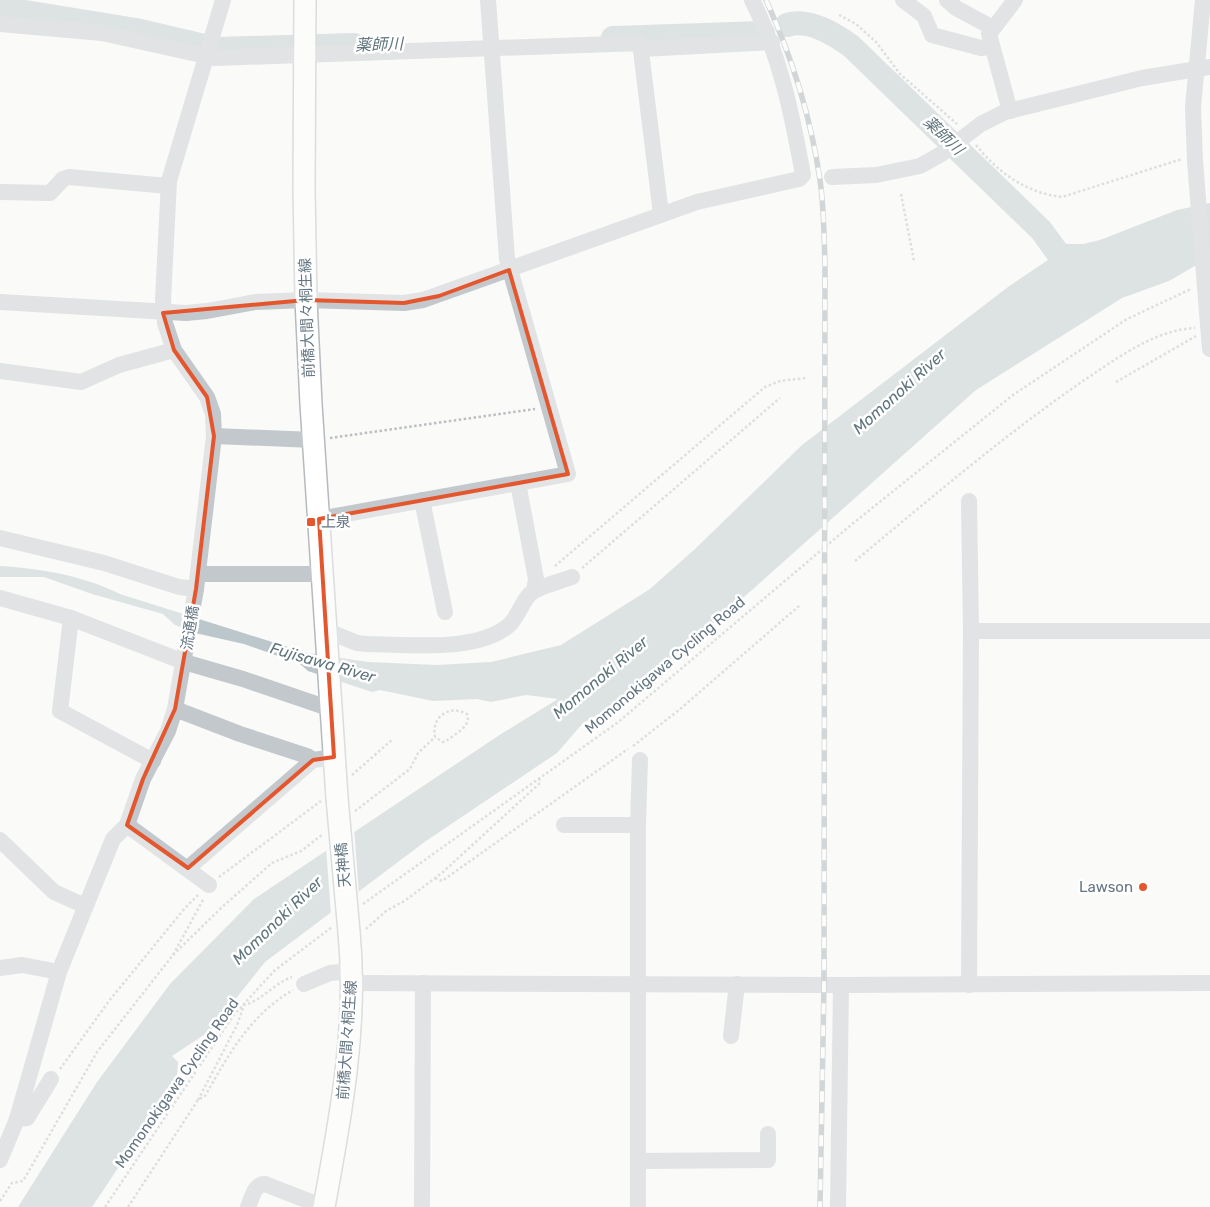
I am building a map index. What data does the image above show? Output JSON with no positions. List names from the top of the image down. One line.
{"streets":{"main road":["前橋大間々桐生線","天神橋"],"street":["流通橋"],"path":["Momonokigawa Cycling Road"]},"crossings":[["前橋大間々桐生線","Momonokigawa Cycling Road"],["前橋大間々桐生線","天神橋"],["Momonokigawa Cycling Road","天神橋"]],"water":["薬師川","Momonoki River","Fujisawa River"],"places":{"transit":["上泉"],"other":["Lawson"]}}
